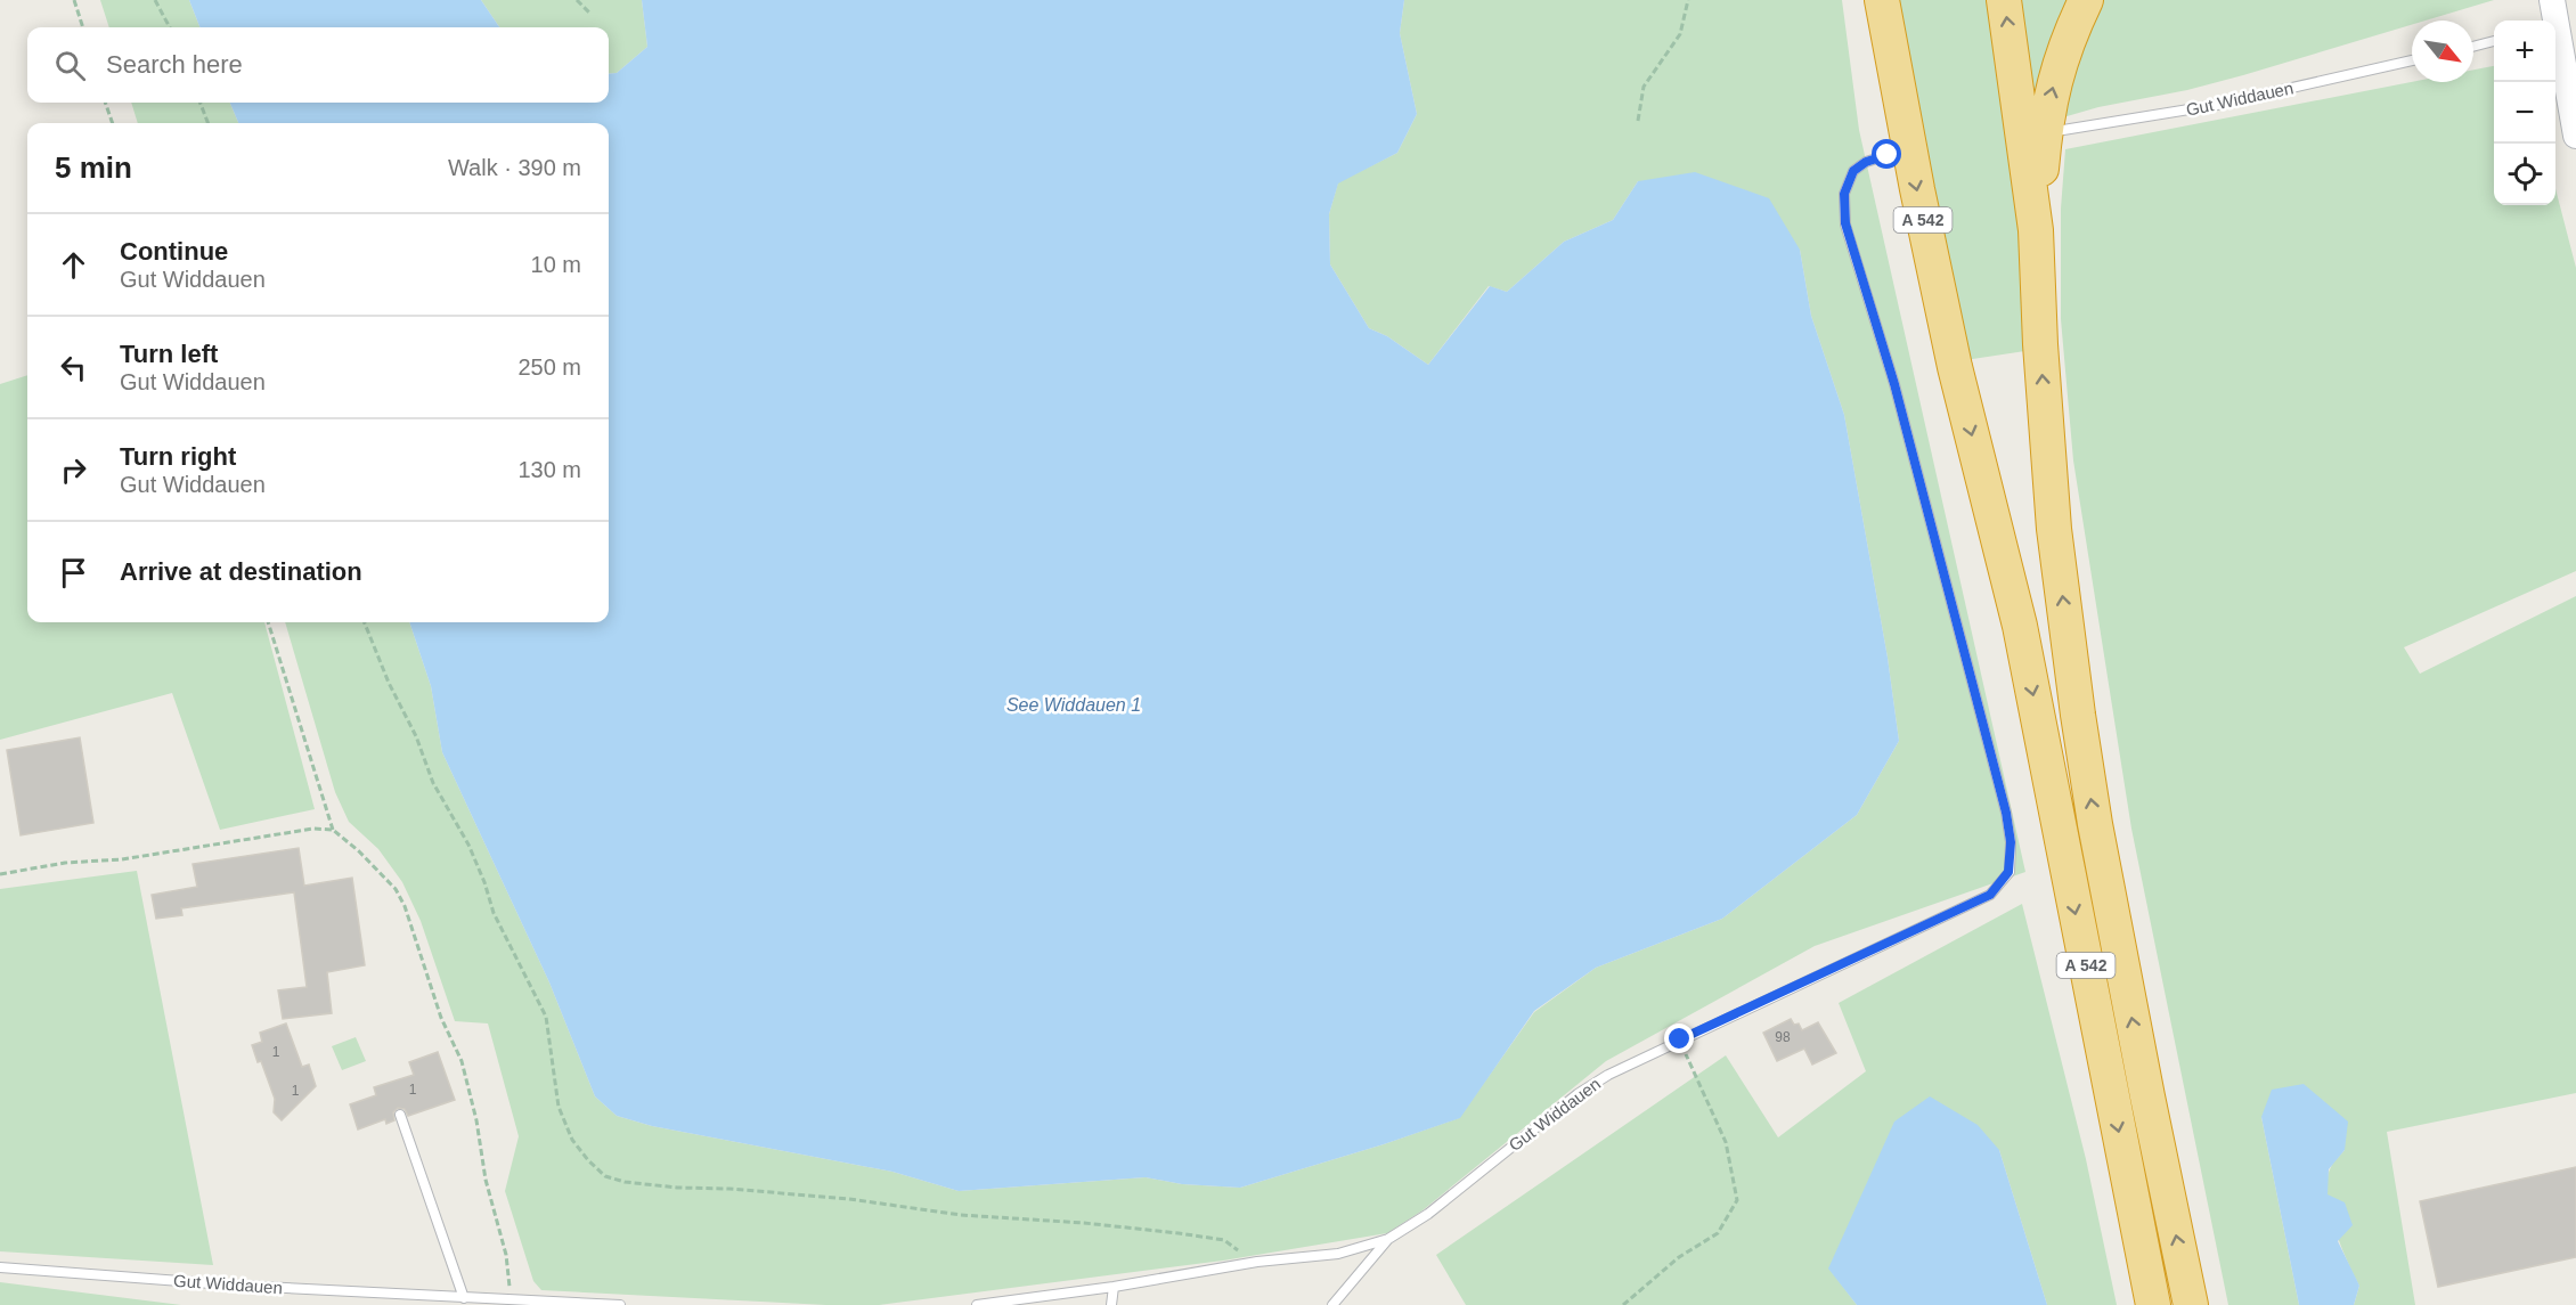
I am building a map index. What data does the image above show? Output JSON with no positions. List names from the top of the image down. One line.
{"streets":{"highway":["A 542"],"lane":["Gut Widdauen"]},"water":["See Widdauen 1"],"house_numbers":["98","1","1","1"],"north":"bottom right","page":{"map_buttons":["+","−"],"search":"Search here","heading":["5 min","Walk · 390 m"],"list":[["Continue","Gut Widdauen","10 m"],["Turn left","Gut Widdauen","250 m"],["Turn right","Gut Widdauen","130 m"],"Arrive at destination"]}}
